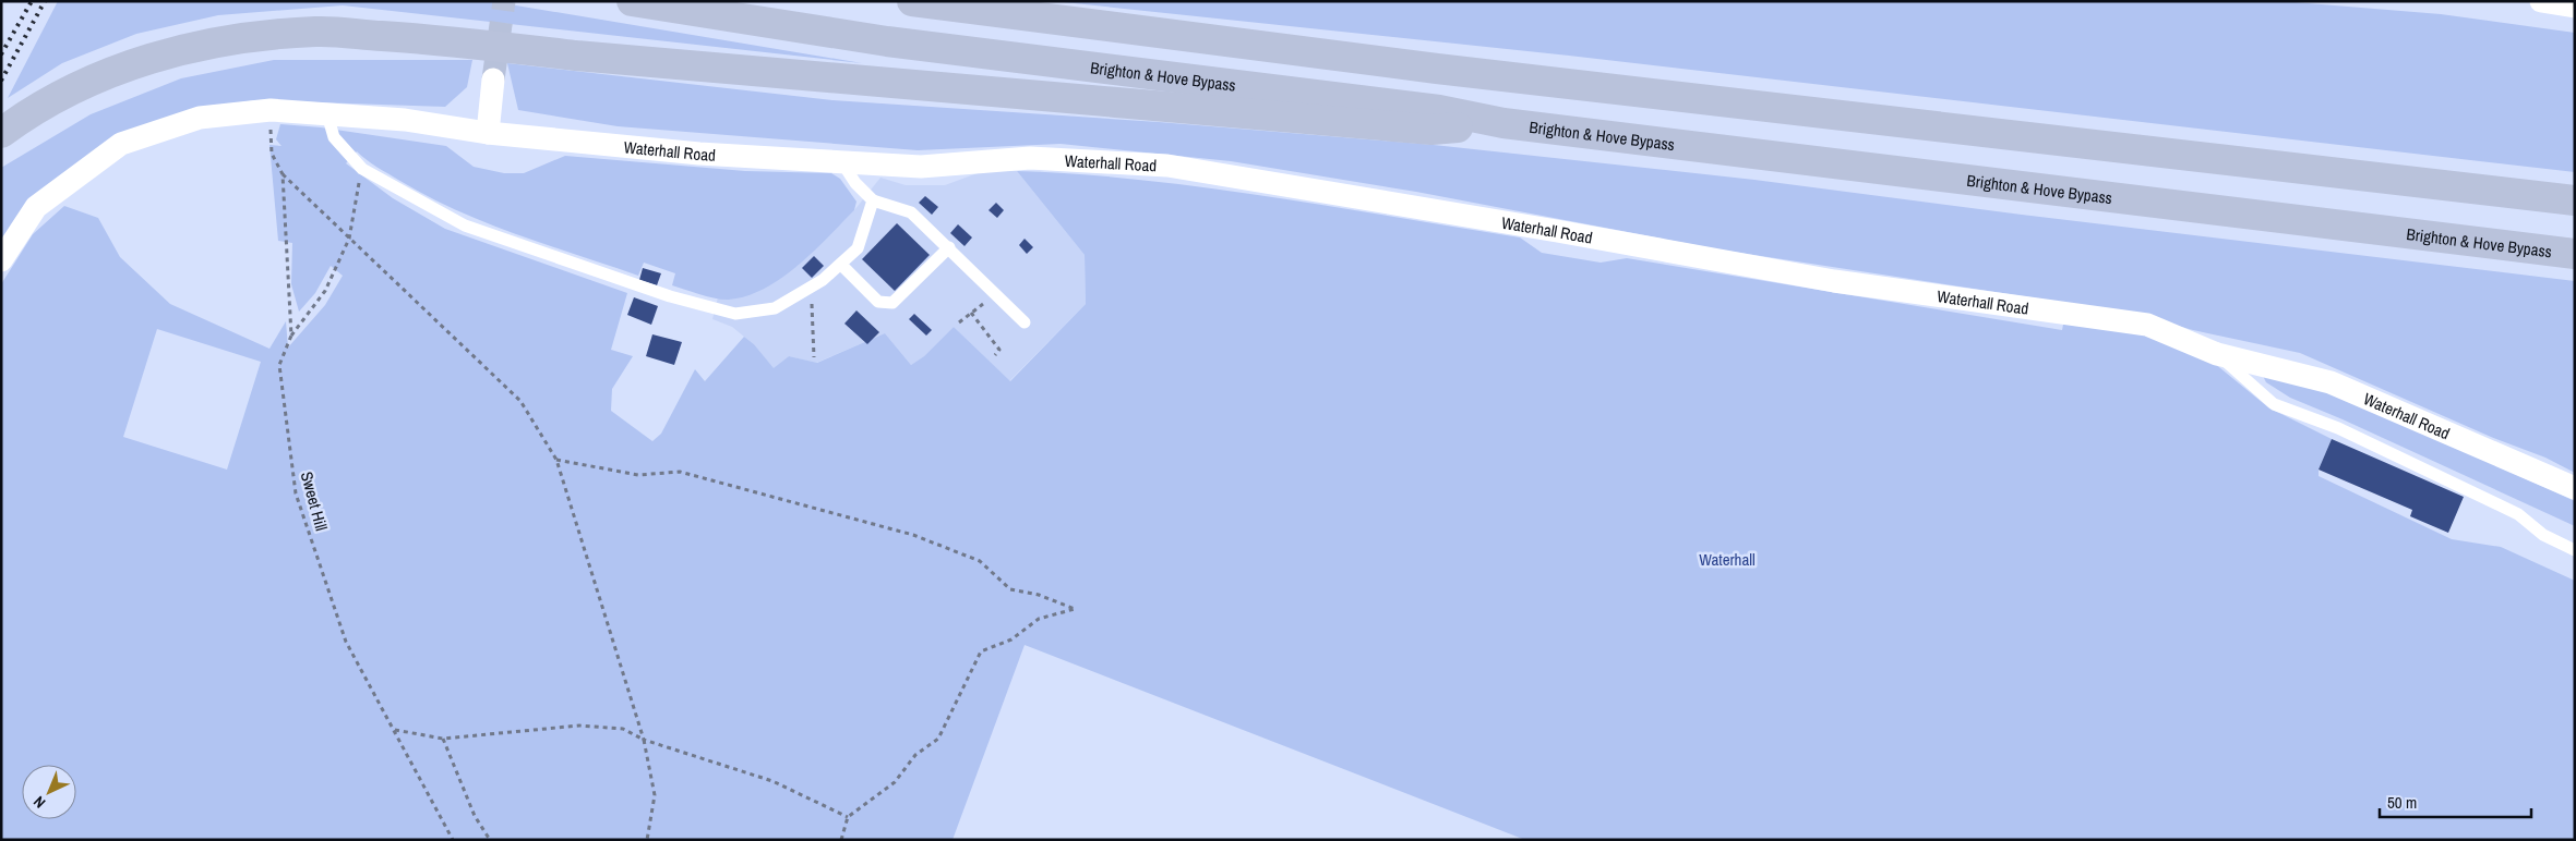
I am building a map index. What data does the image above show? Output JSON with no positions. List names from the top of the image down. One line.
{"streets":{"highway":["Brighton & Hove Bypass"],"street":["Waterhall Road"],"path":["Sweet Hill"]},"crossings":[["Waterhall Road","Sweet Hill"]],"parks":["Waterhall"],"scale_bar":"50 m","north":"bottom left"}
